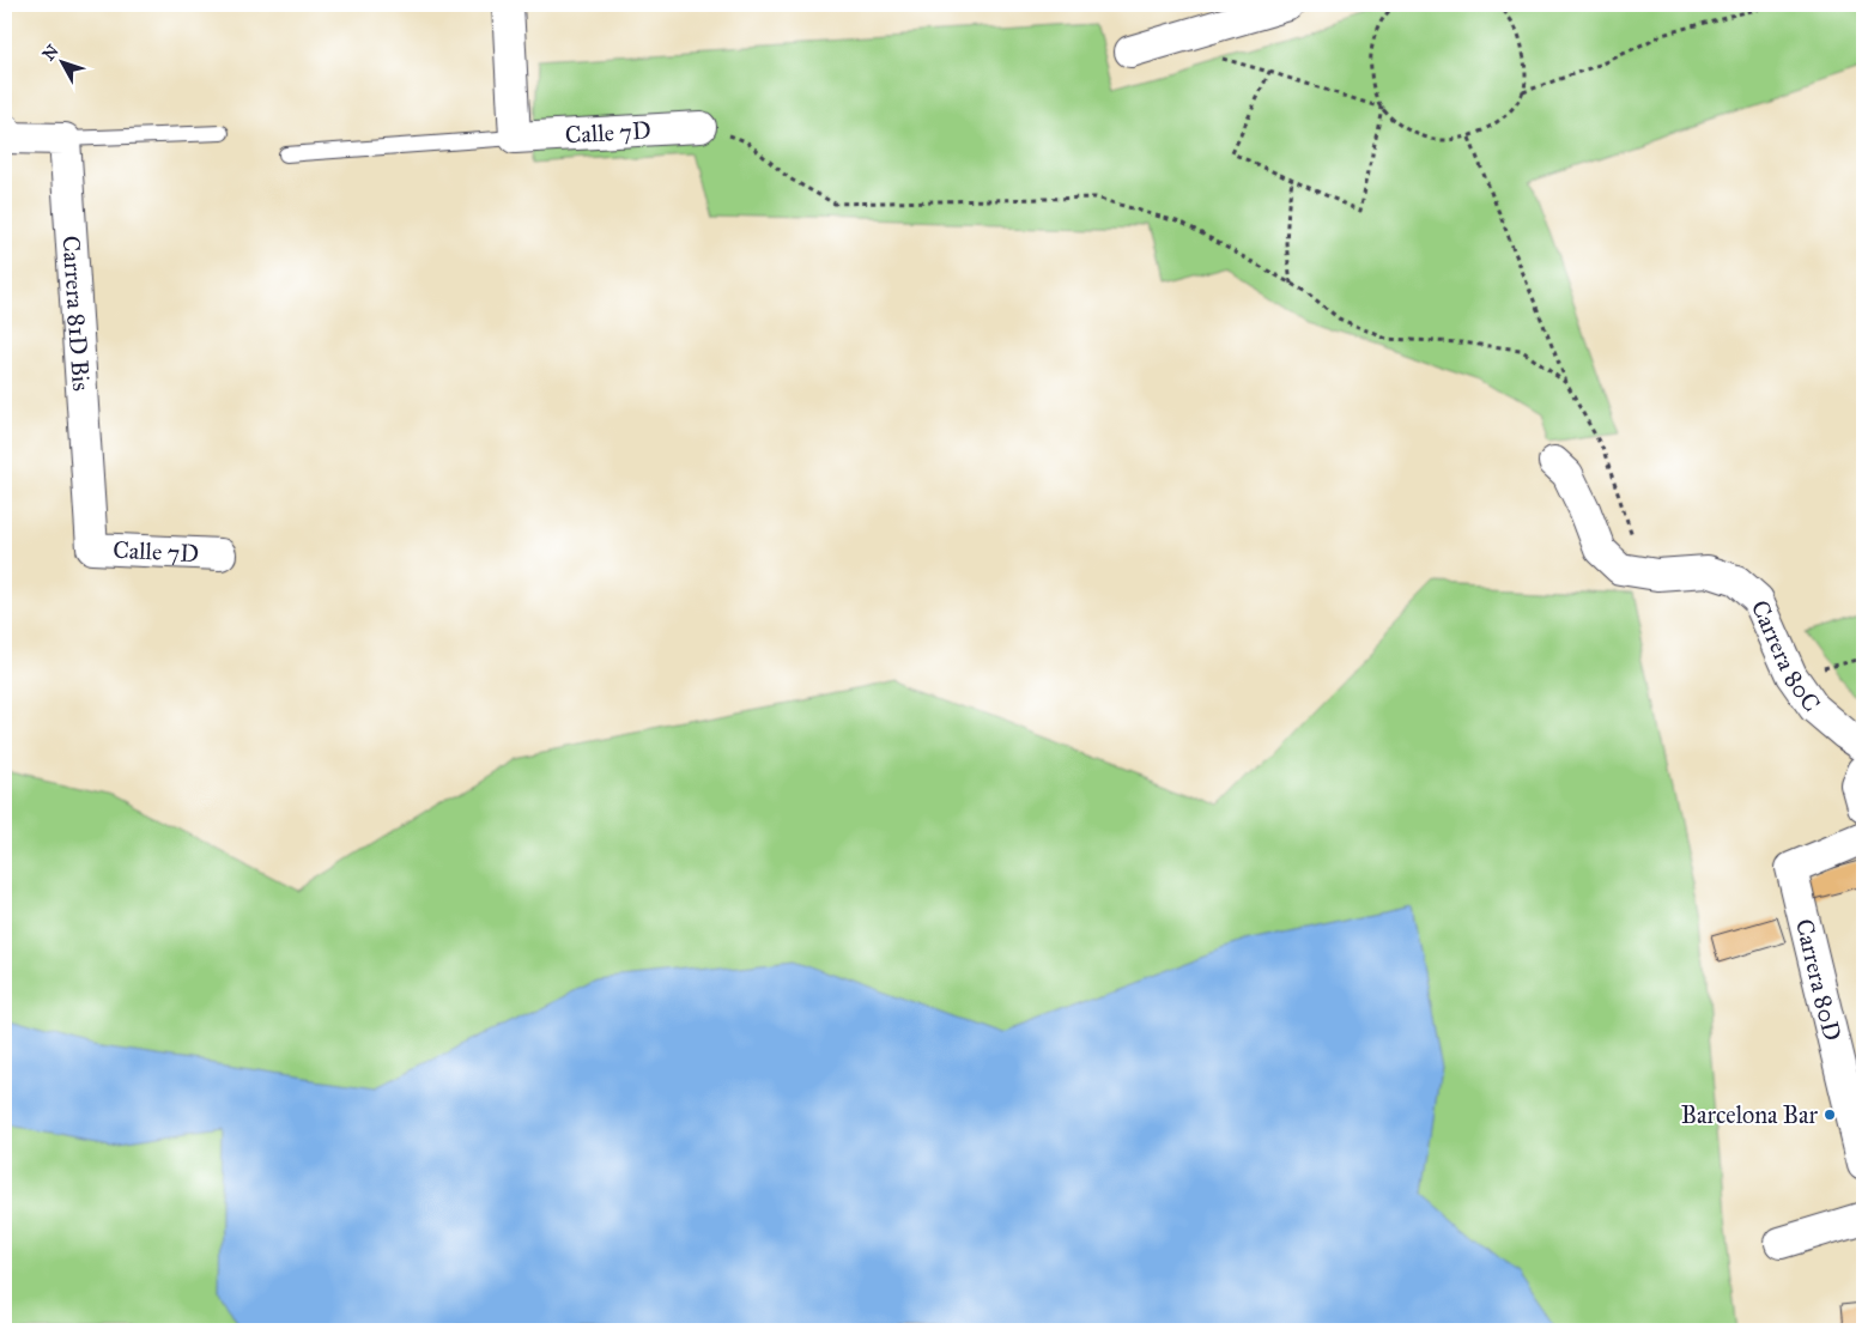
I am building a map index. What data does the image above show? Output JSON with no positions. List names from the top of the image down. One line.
{"streets":{"street":["Calle 7D","Carrera 81D Bis","Carrera 80C","Carrera 80D"]},"crossings":[["Calle 7D","Carrera 81D Bis"]],"places":["Barcelona Bar"],"north":"top left"}
